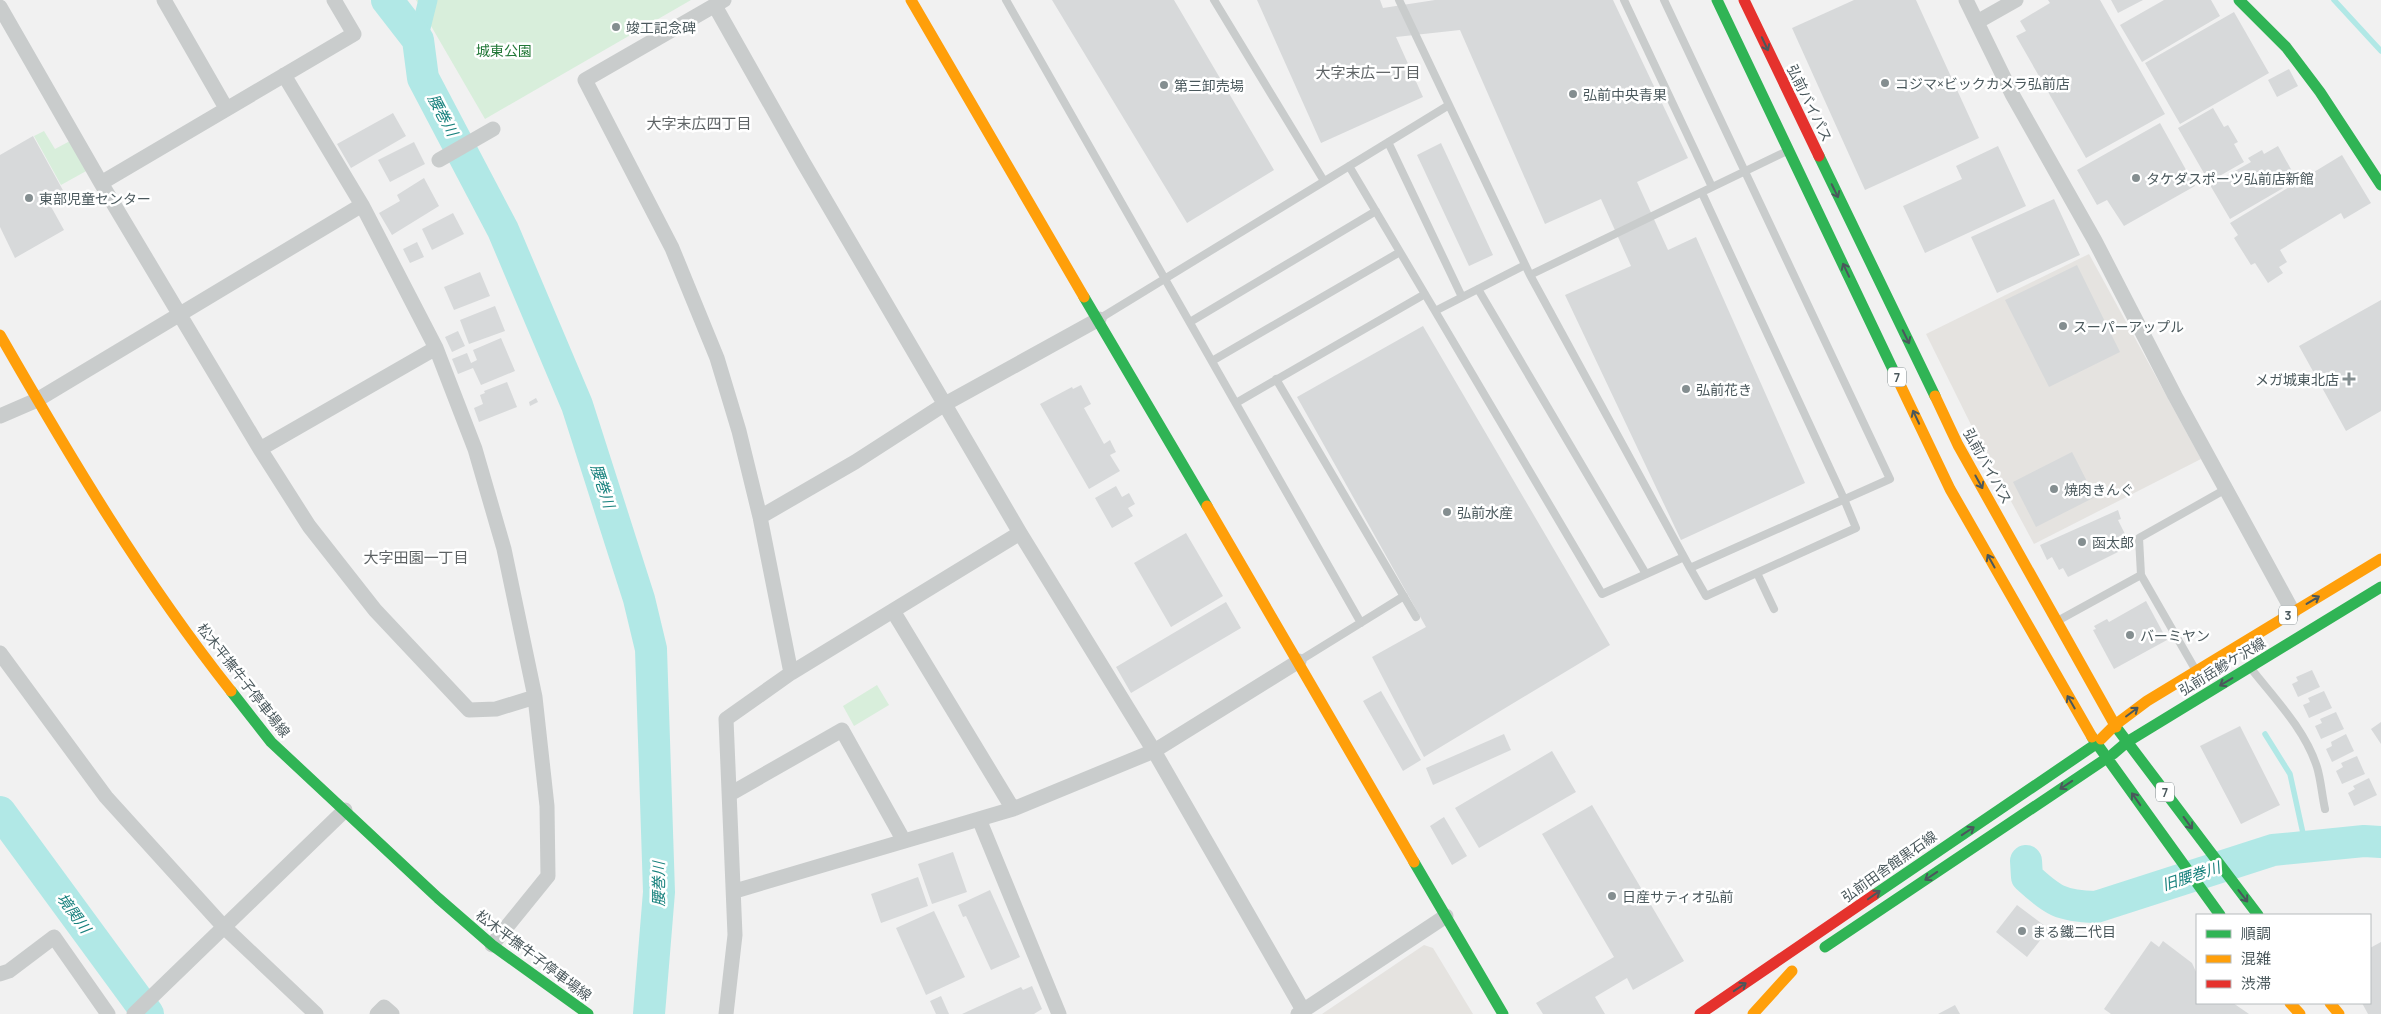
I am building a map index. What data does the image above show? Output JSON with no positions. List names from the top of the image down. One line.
{"streets":{"main road":["弘前バイパス","7","3","弘前岳鰺ケ沢線","松木平撫牛子停車場線","弘前田舎館黒石線"]},"crossings":[["弘前バイパス","3"],["弘前バイパス","弘前岳鰺ケ沢線"],["7","3"],["7","弘前岳鰺ケ沢線"],["7","弘前田舎館黒石線"],["3","弘前岳鰺ケ沢線"],["3","弘前田舎館黒石線"]],"districts":["大字末広一丁目","大字末広四丁目","大字田園一丁目"],"water":["腰巻川","旧腰巻川","境関川"],"parks":["城東公園"],"places":{"other":["竣工記念碑","コジマ×ビックカメラ弘前店","第三卸売場","弘前中央青果","タケダスポーツ弘前店新館","東部児童センター","スーパーアップル","弘前花き","焼肉きんぐ","弘前水産","函太郎","バーミヤン","日産サティオ弘前","まる鐵二代目"],"health":["メガ城東北店"]},"legend":["順調","混雑","渋滞"]}
